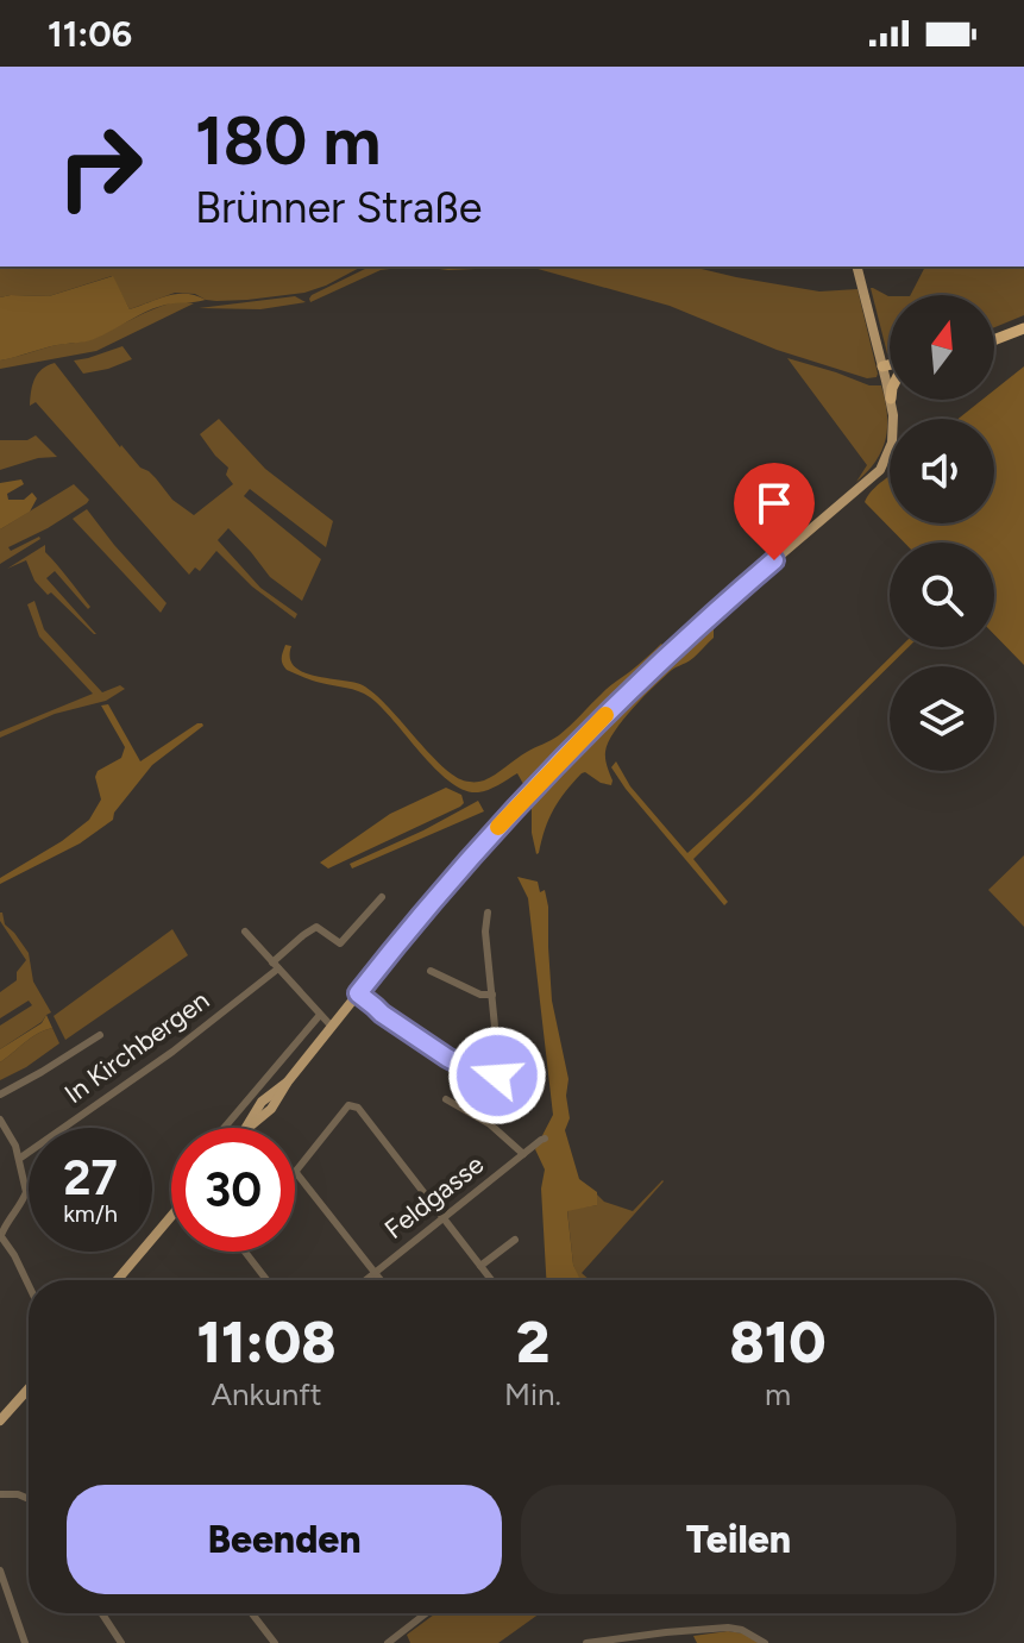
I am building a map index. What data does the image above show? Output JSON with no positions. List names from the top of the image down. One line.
{"streets":{"street":["In Kirchbergen","Feldgasse"]},"north":"top","page":{"status":"11:06","turn":["180 m","Brünner Straße"],"speed":"27 km/h","limit":"30","eta":["11:08","Ankunft","2","Min.","810","m"],"buttons":["Beenden","Teilen"]}}
